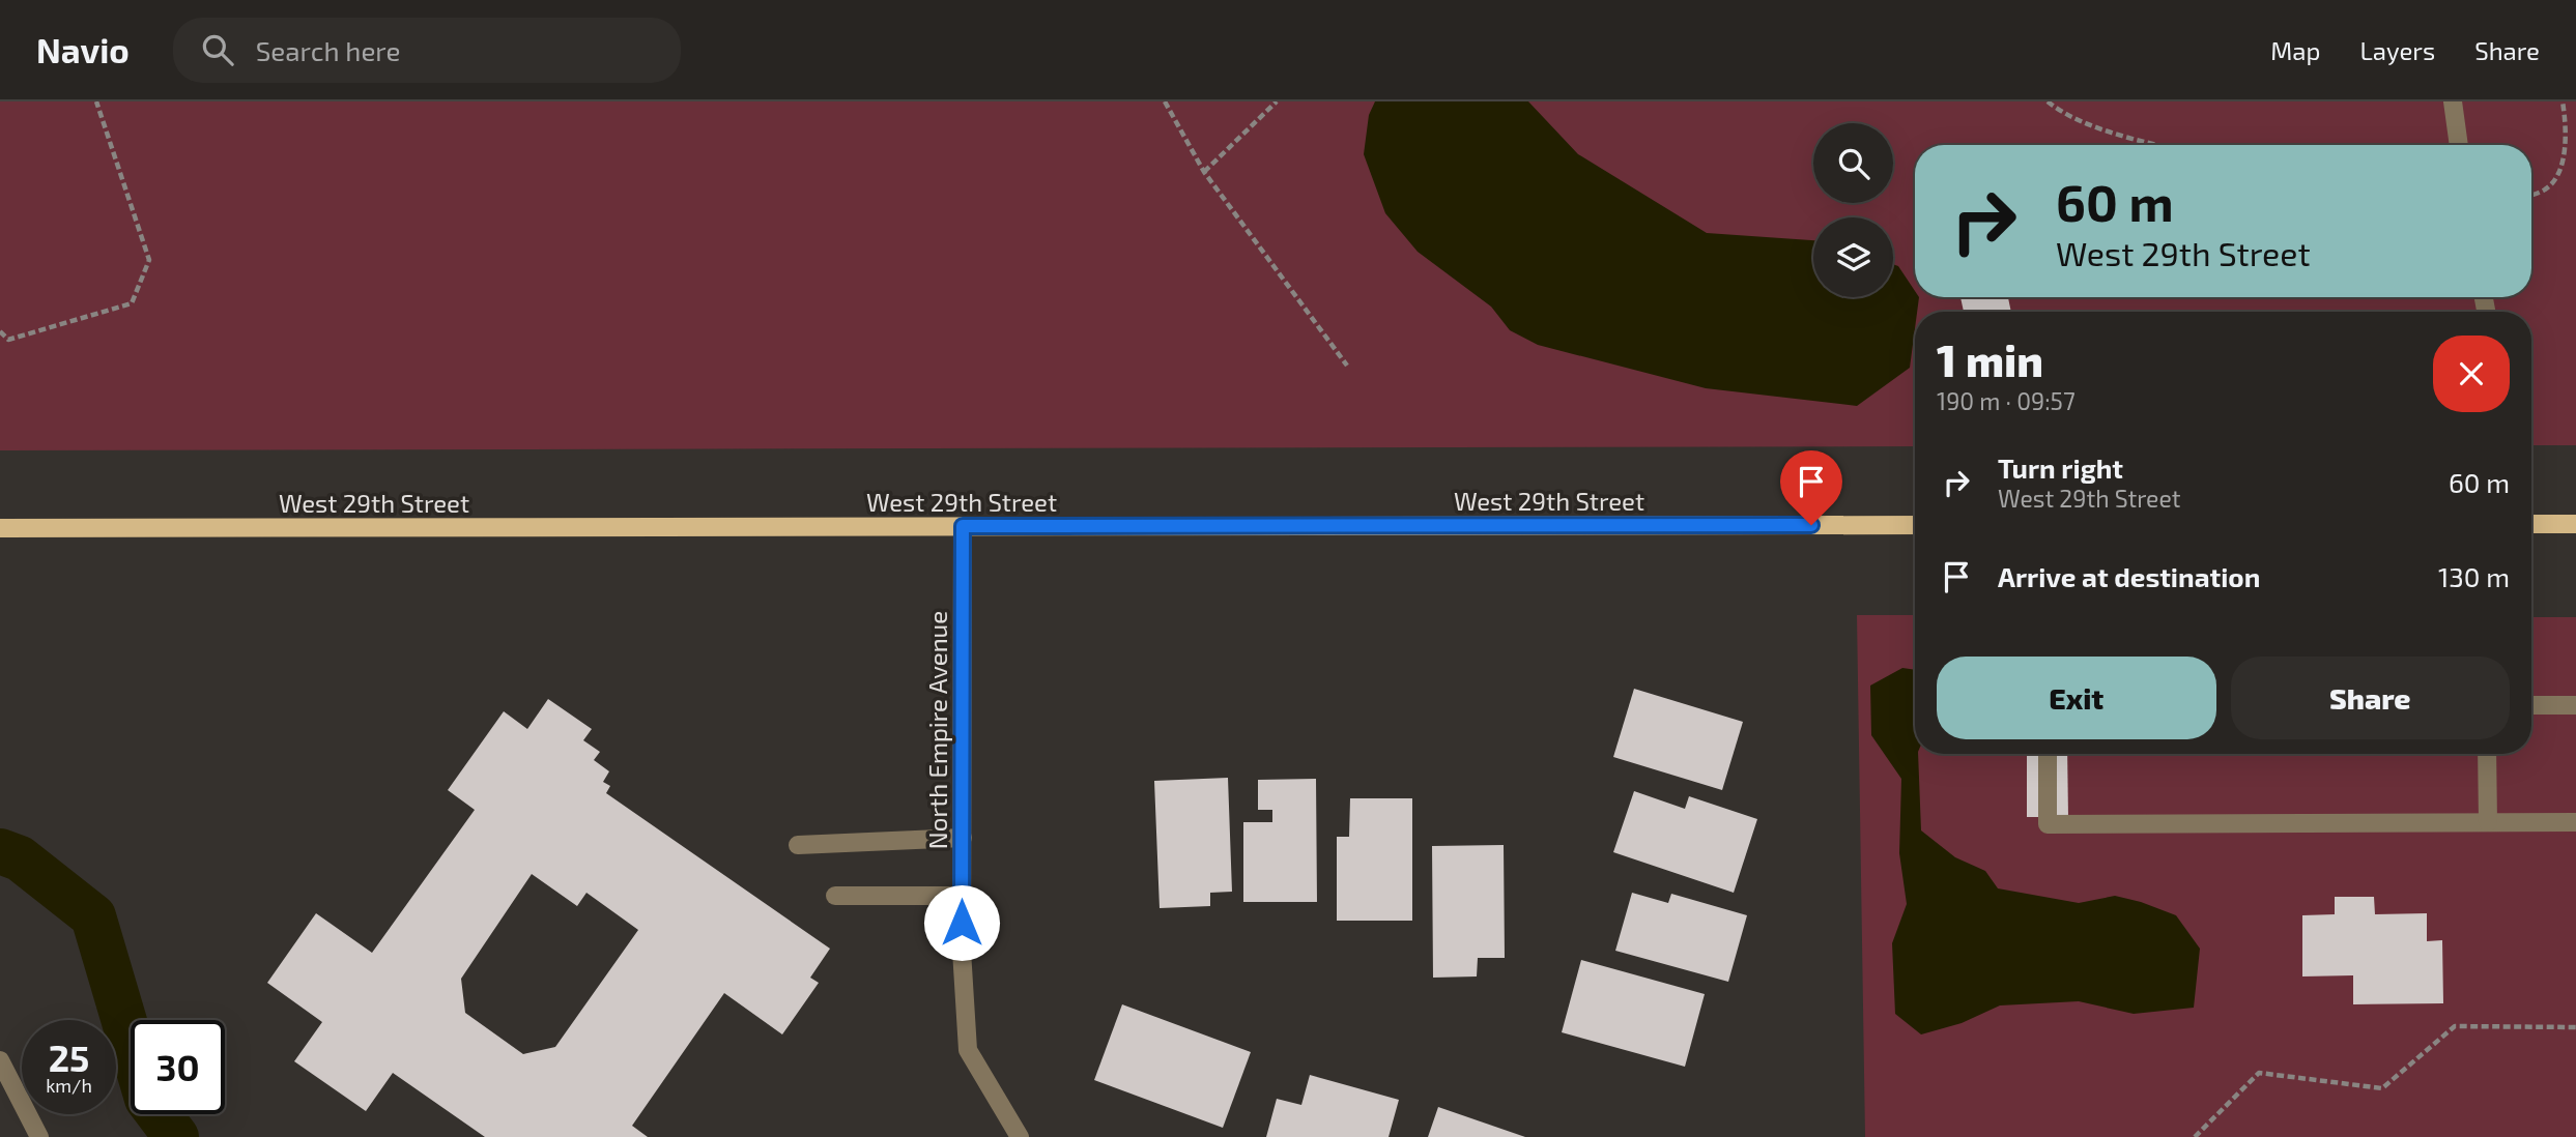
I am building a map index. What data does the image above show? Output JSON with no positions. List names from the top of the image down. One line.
{"streets":{"main road":["West 29th Street"],"street":["North Empire Avenue"]},"crossings":[["West 29th Street","North Empire Avenue"]],"page":{"header":"Navio","search":"Search here","nav":["Map","Layers","Share"],"turn":["60 m","West 29th Street"],"heading":["1 min","190 m · 09:57"],"list":[{"name":"Turn right","note":"West 29th Street","value":"60 m"},{"name":"Arrive at destination","value":"130 m"}],"buttons":["Exit","Share"],"speed":"25 km/h","limit":"30"}}
